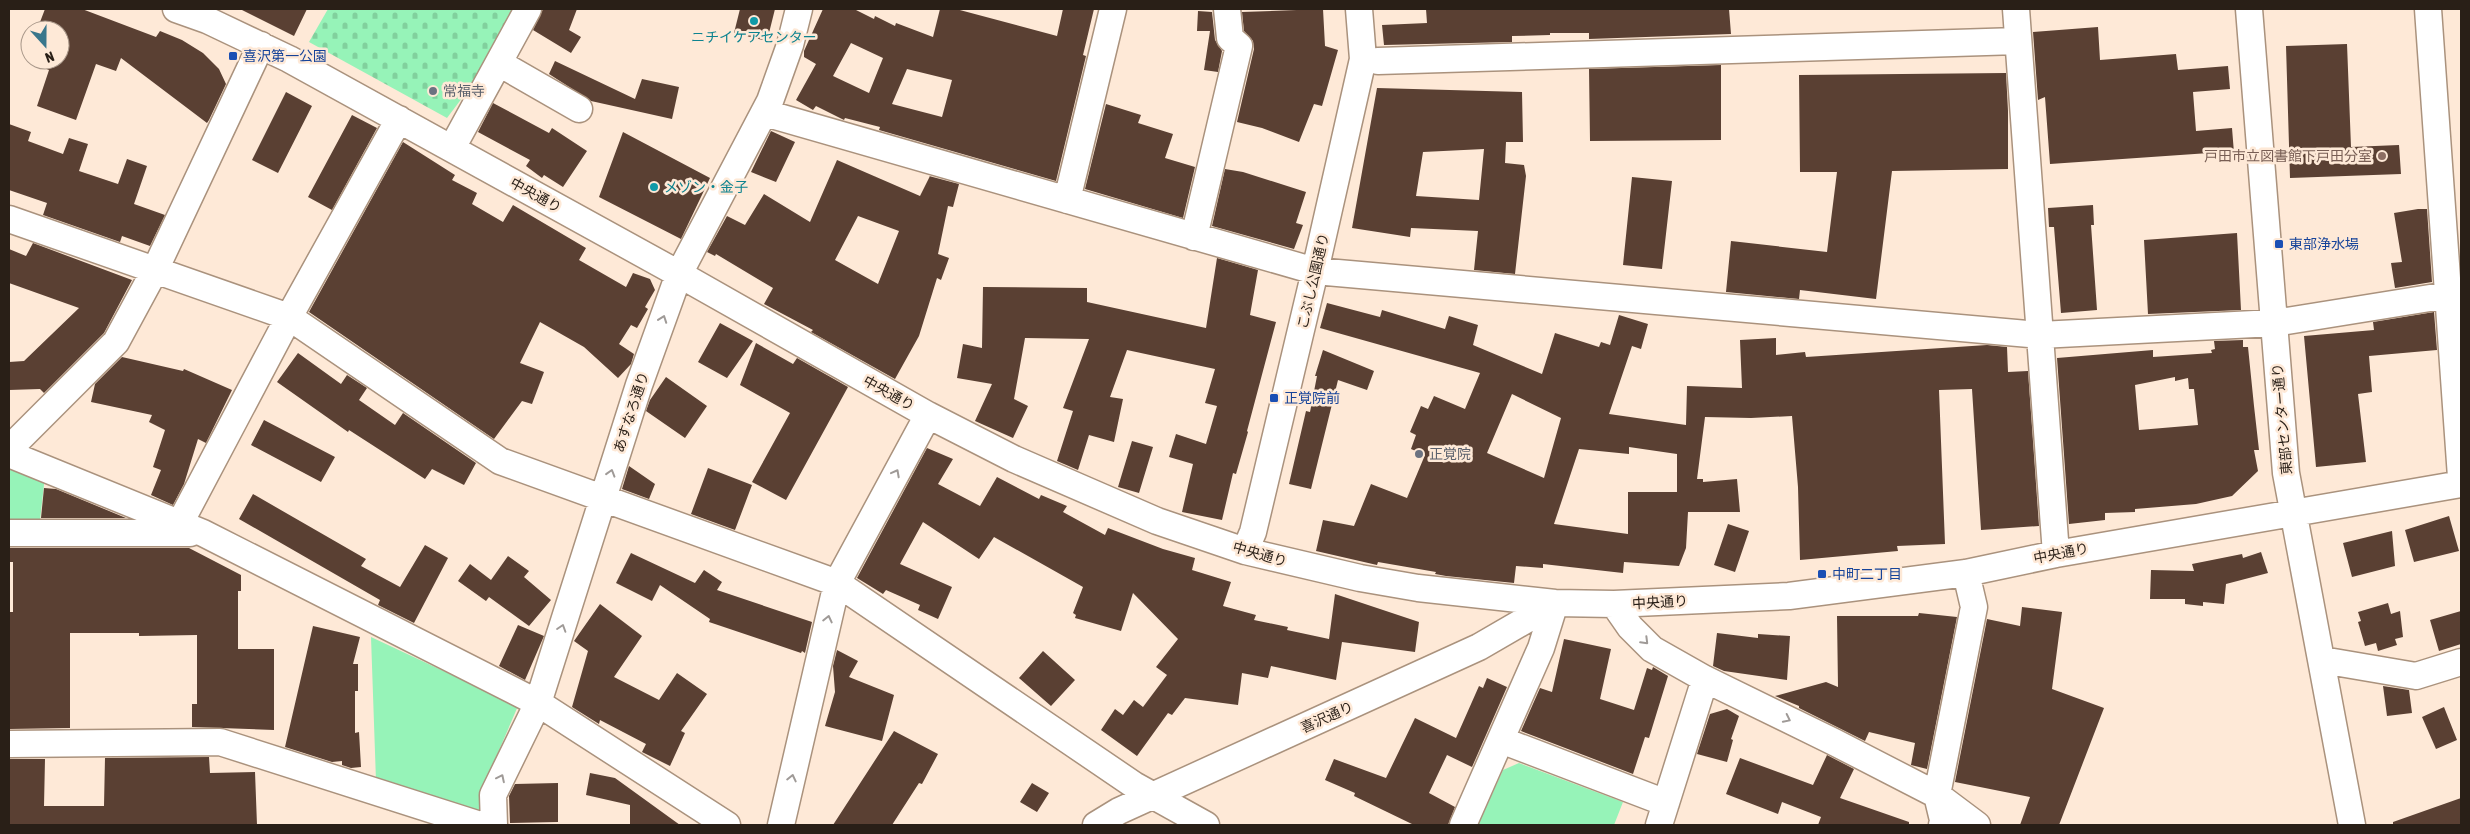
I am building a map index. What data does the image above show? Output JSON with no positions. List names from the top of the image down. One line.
{"streets":{"street":["中央通り","こぶし公園通り","あすなろ通り","東部センター通り","喜沢通り"]},"crossings":[["中央通り","こぶし公園通り"],["中央通り","あすなろ通り"],["中央通り","東部センター通り"],["中央通り","喜沢通り"]],"one_way":["あすなろ通り"],"places":{"other":["ニチイケアセンター","常福寺","戸田市立図書館下戸田分室","メゾン・金子","正覚院"],"transit":["喜沢第一公園","東部浄水場","正覚院前","中町二丁目"]},"north":"bottom"}
